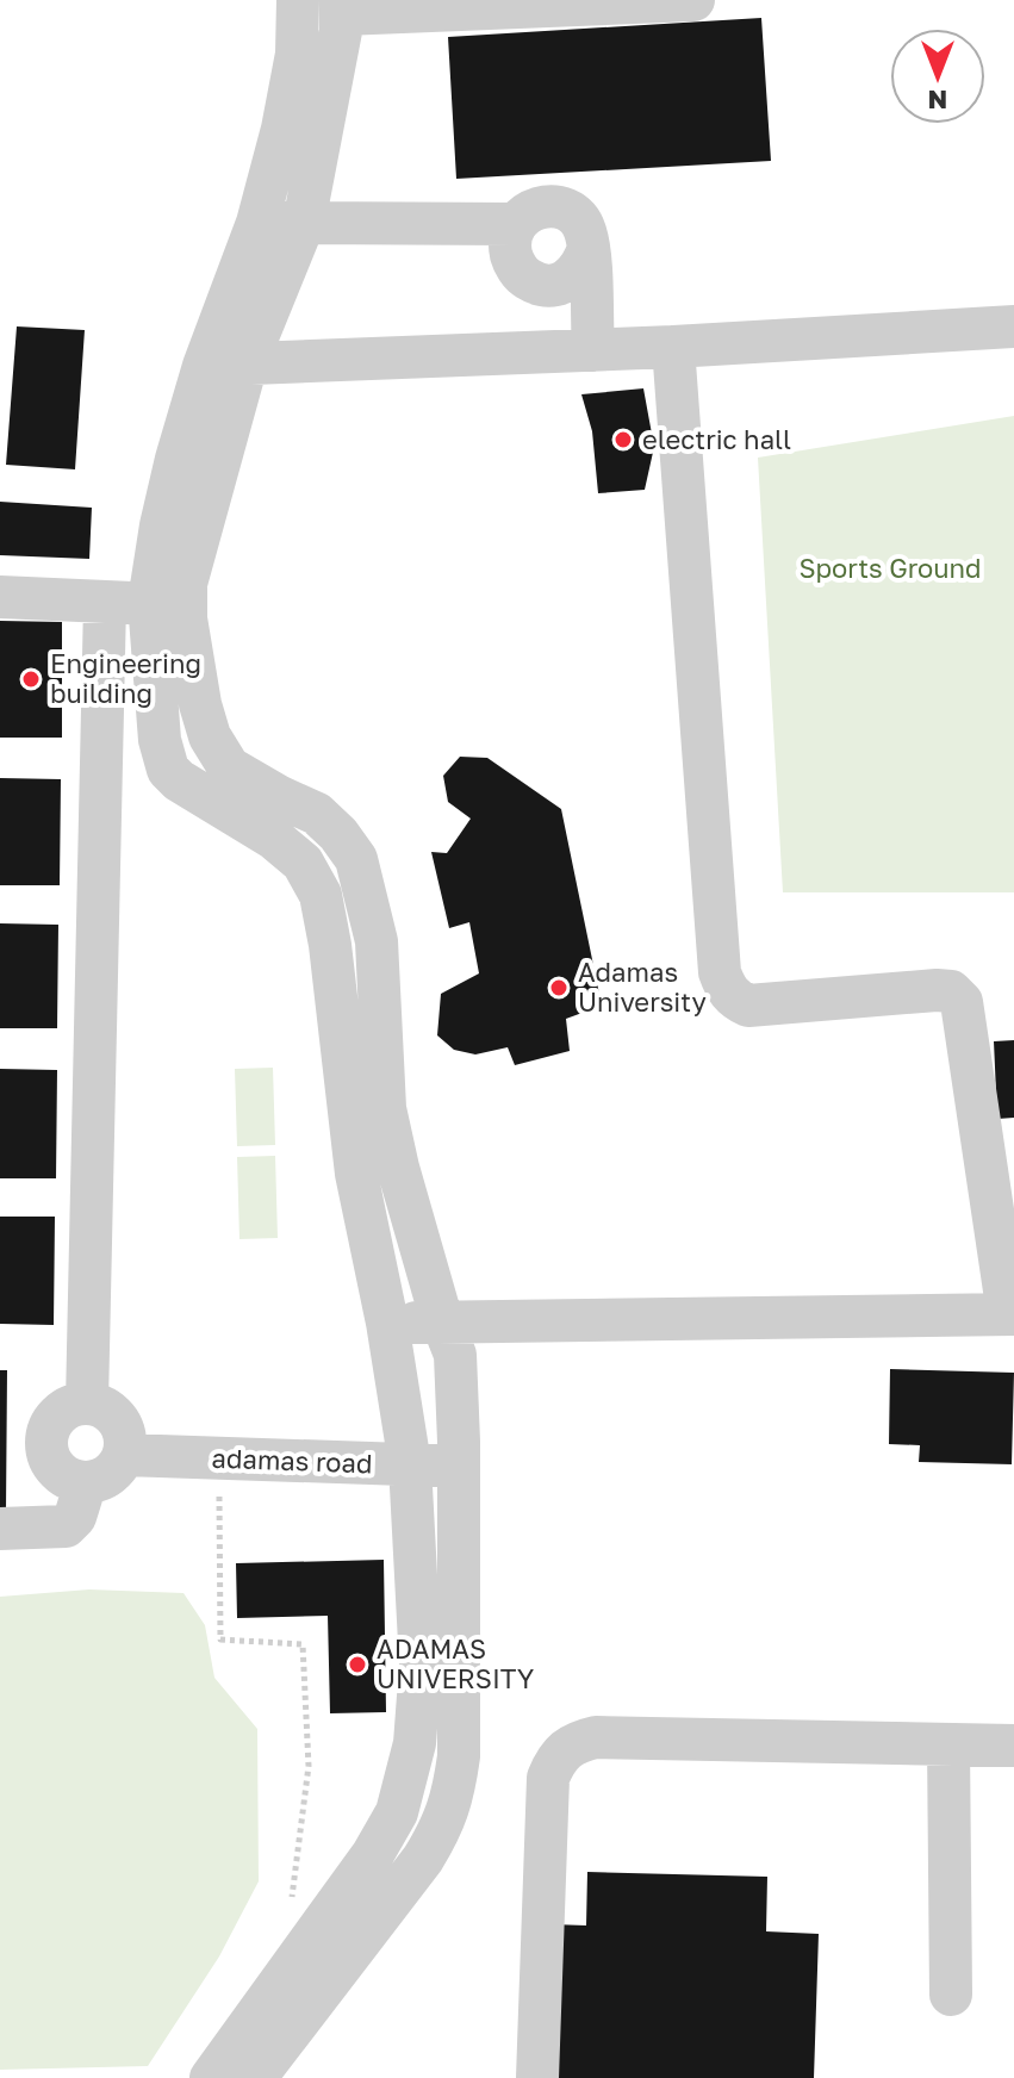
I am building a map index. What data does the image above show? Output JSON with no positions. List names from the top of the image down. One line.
{"streets":{"street":["adamas road"]},"parks":["Sports Ground"],"places":["electric hall","Engineering building","Adamas University","ADAMAS UNIVERSITY"],"north":"bottom"}
